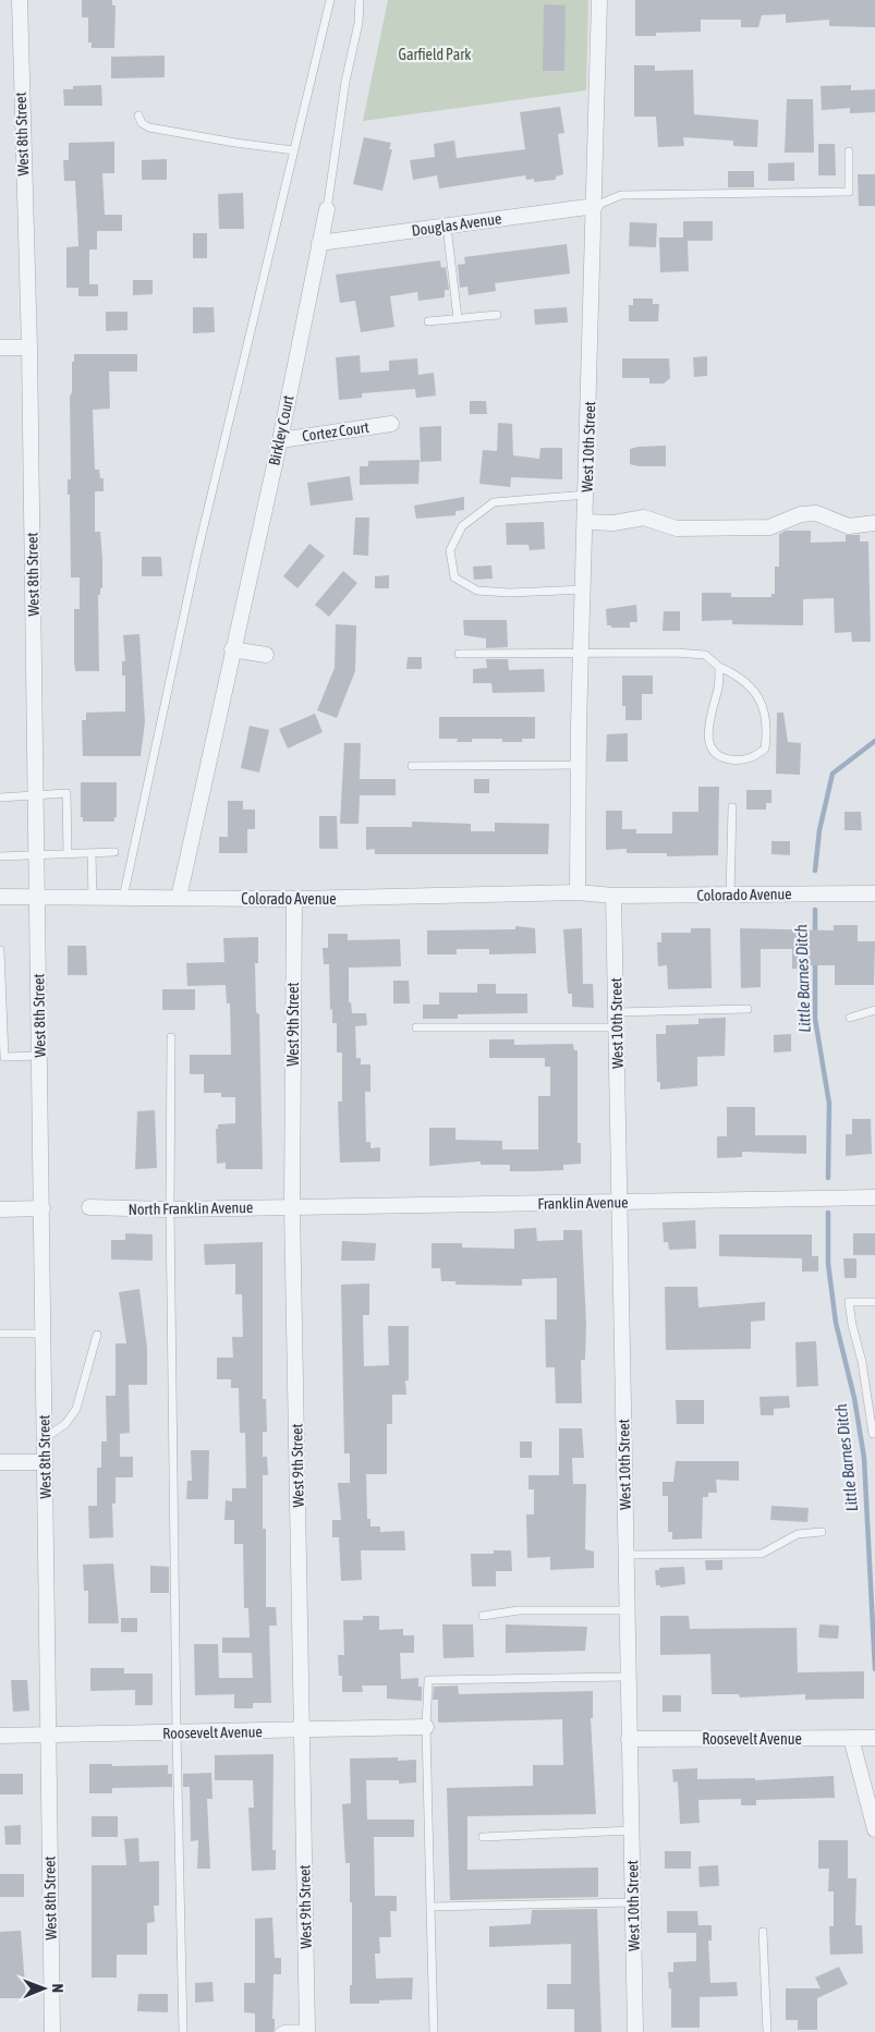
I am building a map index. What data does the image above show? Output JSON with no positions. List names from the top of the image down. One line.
{"streets":{"street":["West 8th Street","Douglas Avenue","Birkley Court","Cortez Court","West 10th Street","Colorado Avenue","West 9th Street","Franklin Avenue","North Franklin Avenue","Roosevelt Avenue"]},"crossings":[["West 8th Street","Colorado Avenue"],["West 8th Street","Roosevelt Avenue"],["Douglas Avenue","Birkley Court"],["Douglas Avenue","West 10th Street"],["Birkley Court","Cortez Court"],["Birkley Court","Colorado Avenue"],["West 10th Street","Colorado Avenue"],["West 10th Street","Franklin Avenue"],["West 10th Street","Roosevelt Avenue"],["Colorado Avenue","West 9th Street"],["West 9th Street","Franklin Avenue"],["West 9th Street","North Franklin Avenue"],["West 9th Street","Roosevelt Avenue"],["Franklin Avenue","North Franklin Avenue"]],"water":["Little Barnes Ditch"],"parks":["Garfield Park"],"north":"right"}
